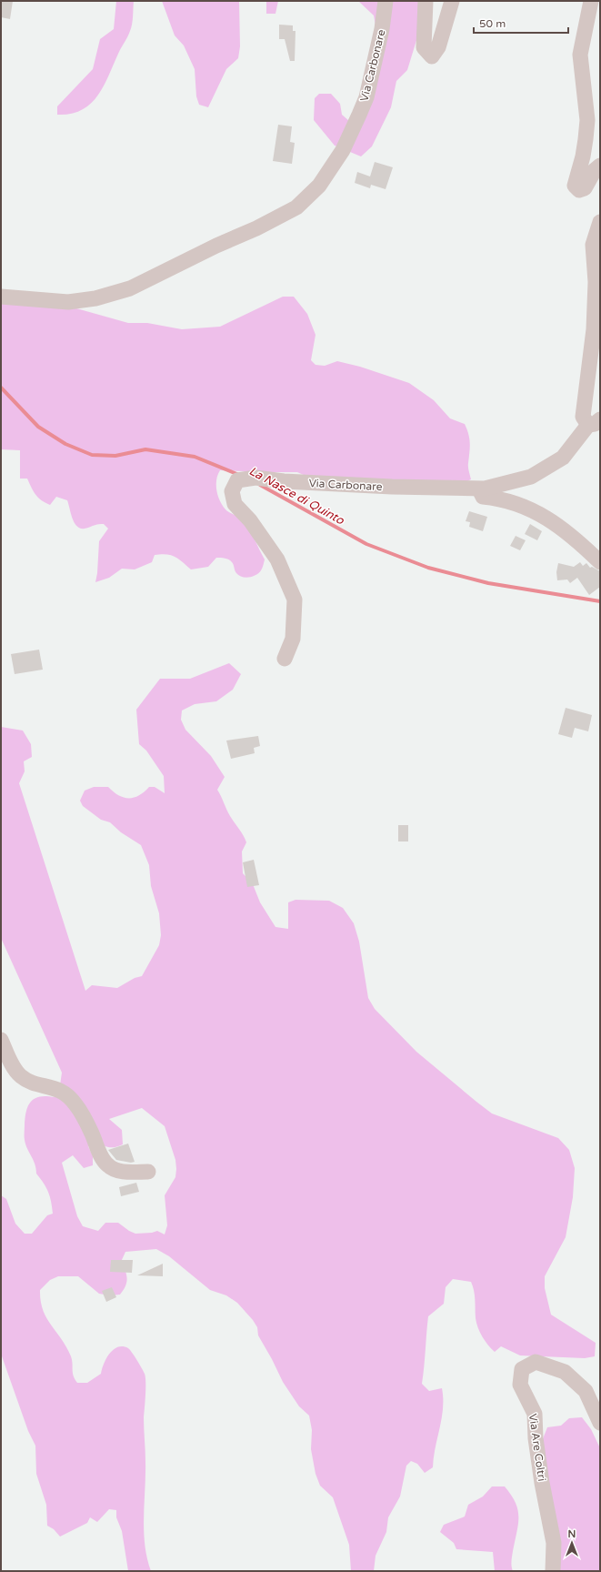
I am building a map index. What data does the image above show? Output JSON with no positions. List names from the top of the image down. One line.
{"streets":{"street":["Via Carbonare","Via Are Coltri"]},"water":["La Nasce di Quinto"],"scale_bar":"50 m","north":"top"}
